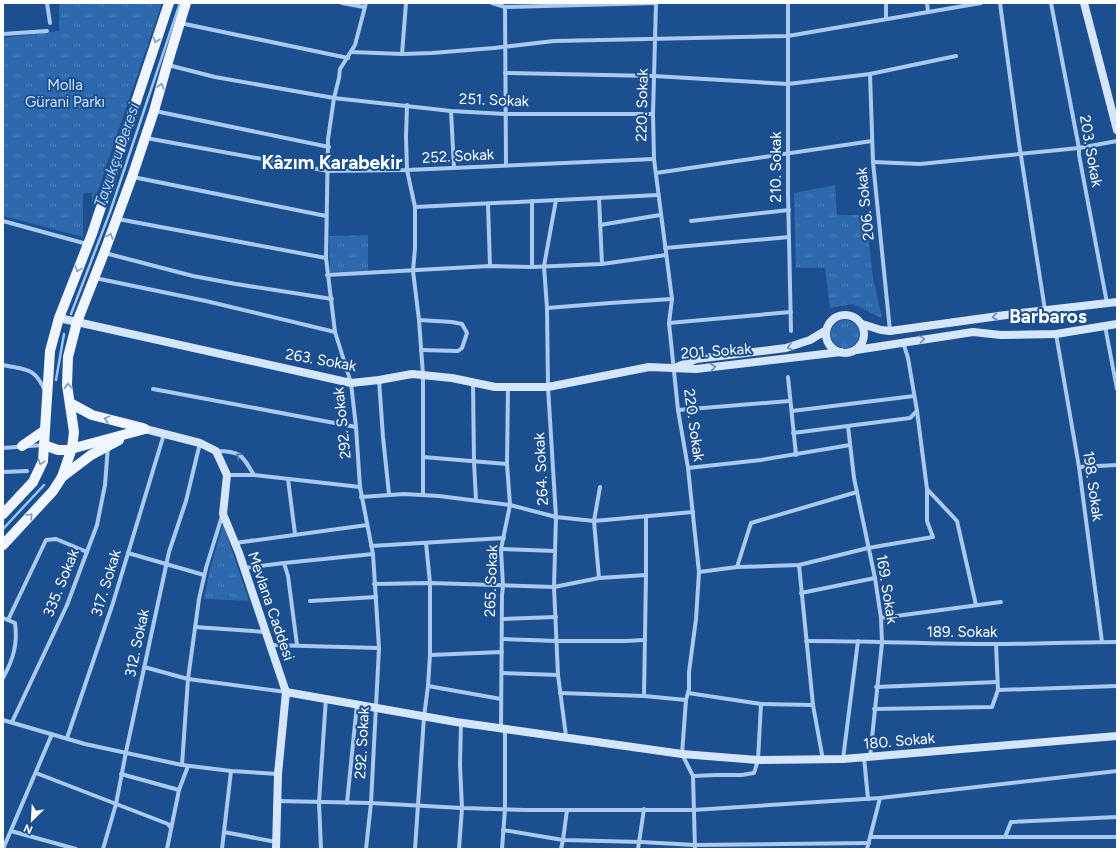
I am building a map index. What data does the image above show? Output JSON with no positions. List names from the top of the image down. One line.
{"streets":{"street":["251. Sokak","220. Sokak","203. Sokak","252. Sokak","210. Sokak","206. Sokak","201. Sokak","263. Sokak","292. Sokak","264. Sokak","198. Sokak","265. Sokak","335. Sokak","317. Sokak","169. Sokak","Mevlana Caddesi","189. Sokak","312. Sokak","180. Sokak"]},"crossings":[["251. Sokak","220. Sokak"],["251. Sokak","292. Sokak"],["220. Sokak","252. Sokak"],["220. Sokak","201. Sokak"],["220. Sokak","263. Sokak"],["220. Sokak","180. Sokak"],["203. Sokak","201. Sokak"],["252. Sokak","292. Sokak"],["206. Sokak","201. Sokak"],["201. Sokak","263. Sokak"],["201. Sokak","198. Sokak"],["263. Sokak","292. Sokak"],["263. Sokak","264. Sokak"],["263. Sokak","265. Sokak"],["292. Sokak","180. Sokak"],["264. Sokak","180. Sokak"],["198. Sokak","189. Sokak"],["265. Sokak","180. Sokak"],["169. Sokak","189. Sokak"],["169. Sokak","180. Sokak"],["Mevlana Caddesi","180. Sokak"]],"districts":["Kâzım Karabekir","Barbaros"],"water":["Tavukçu Deresi"],"parks":["Molla Gürani Parkı"],"north":"bottom left"}
